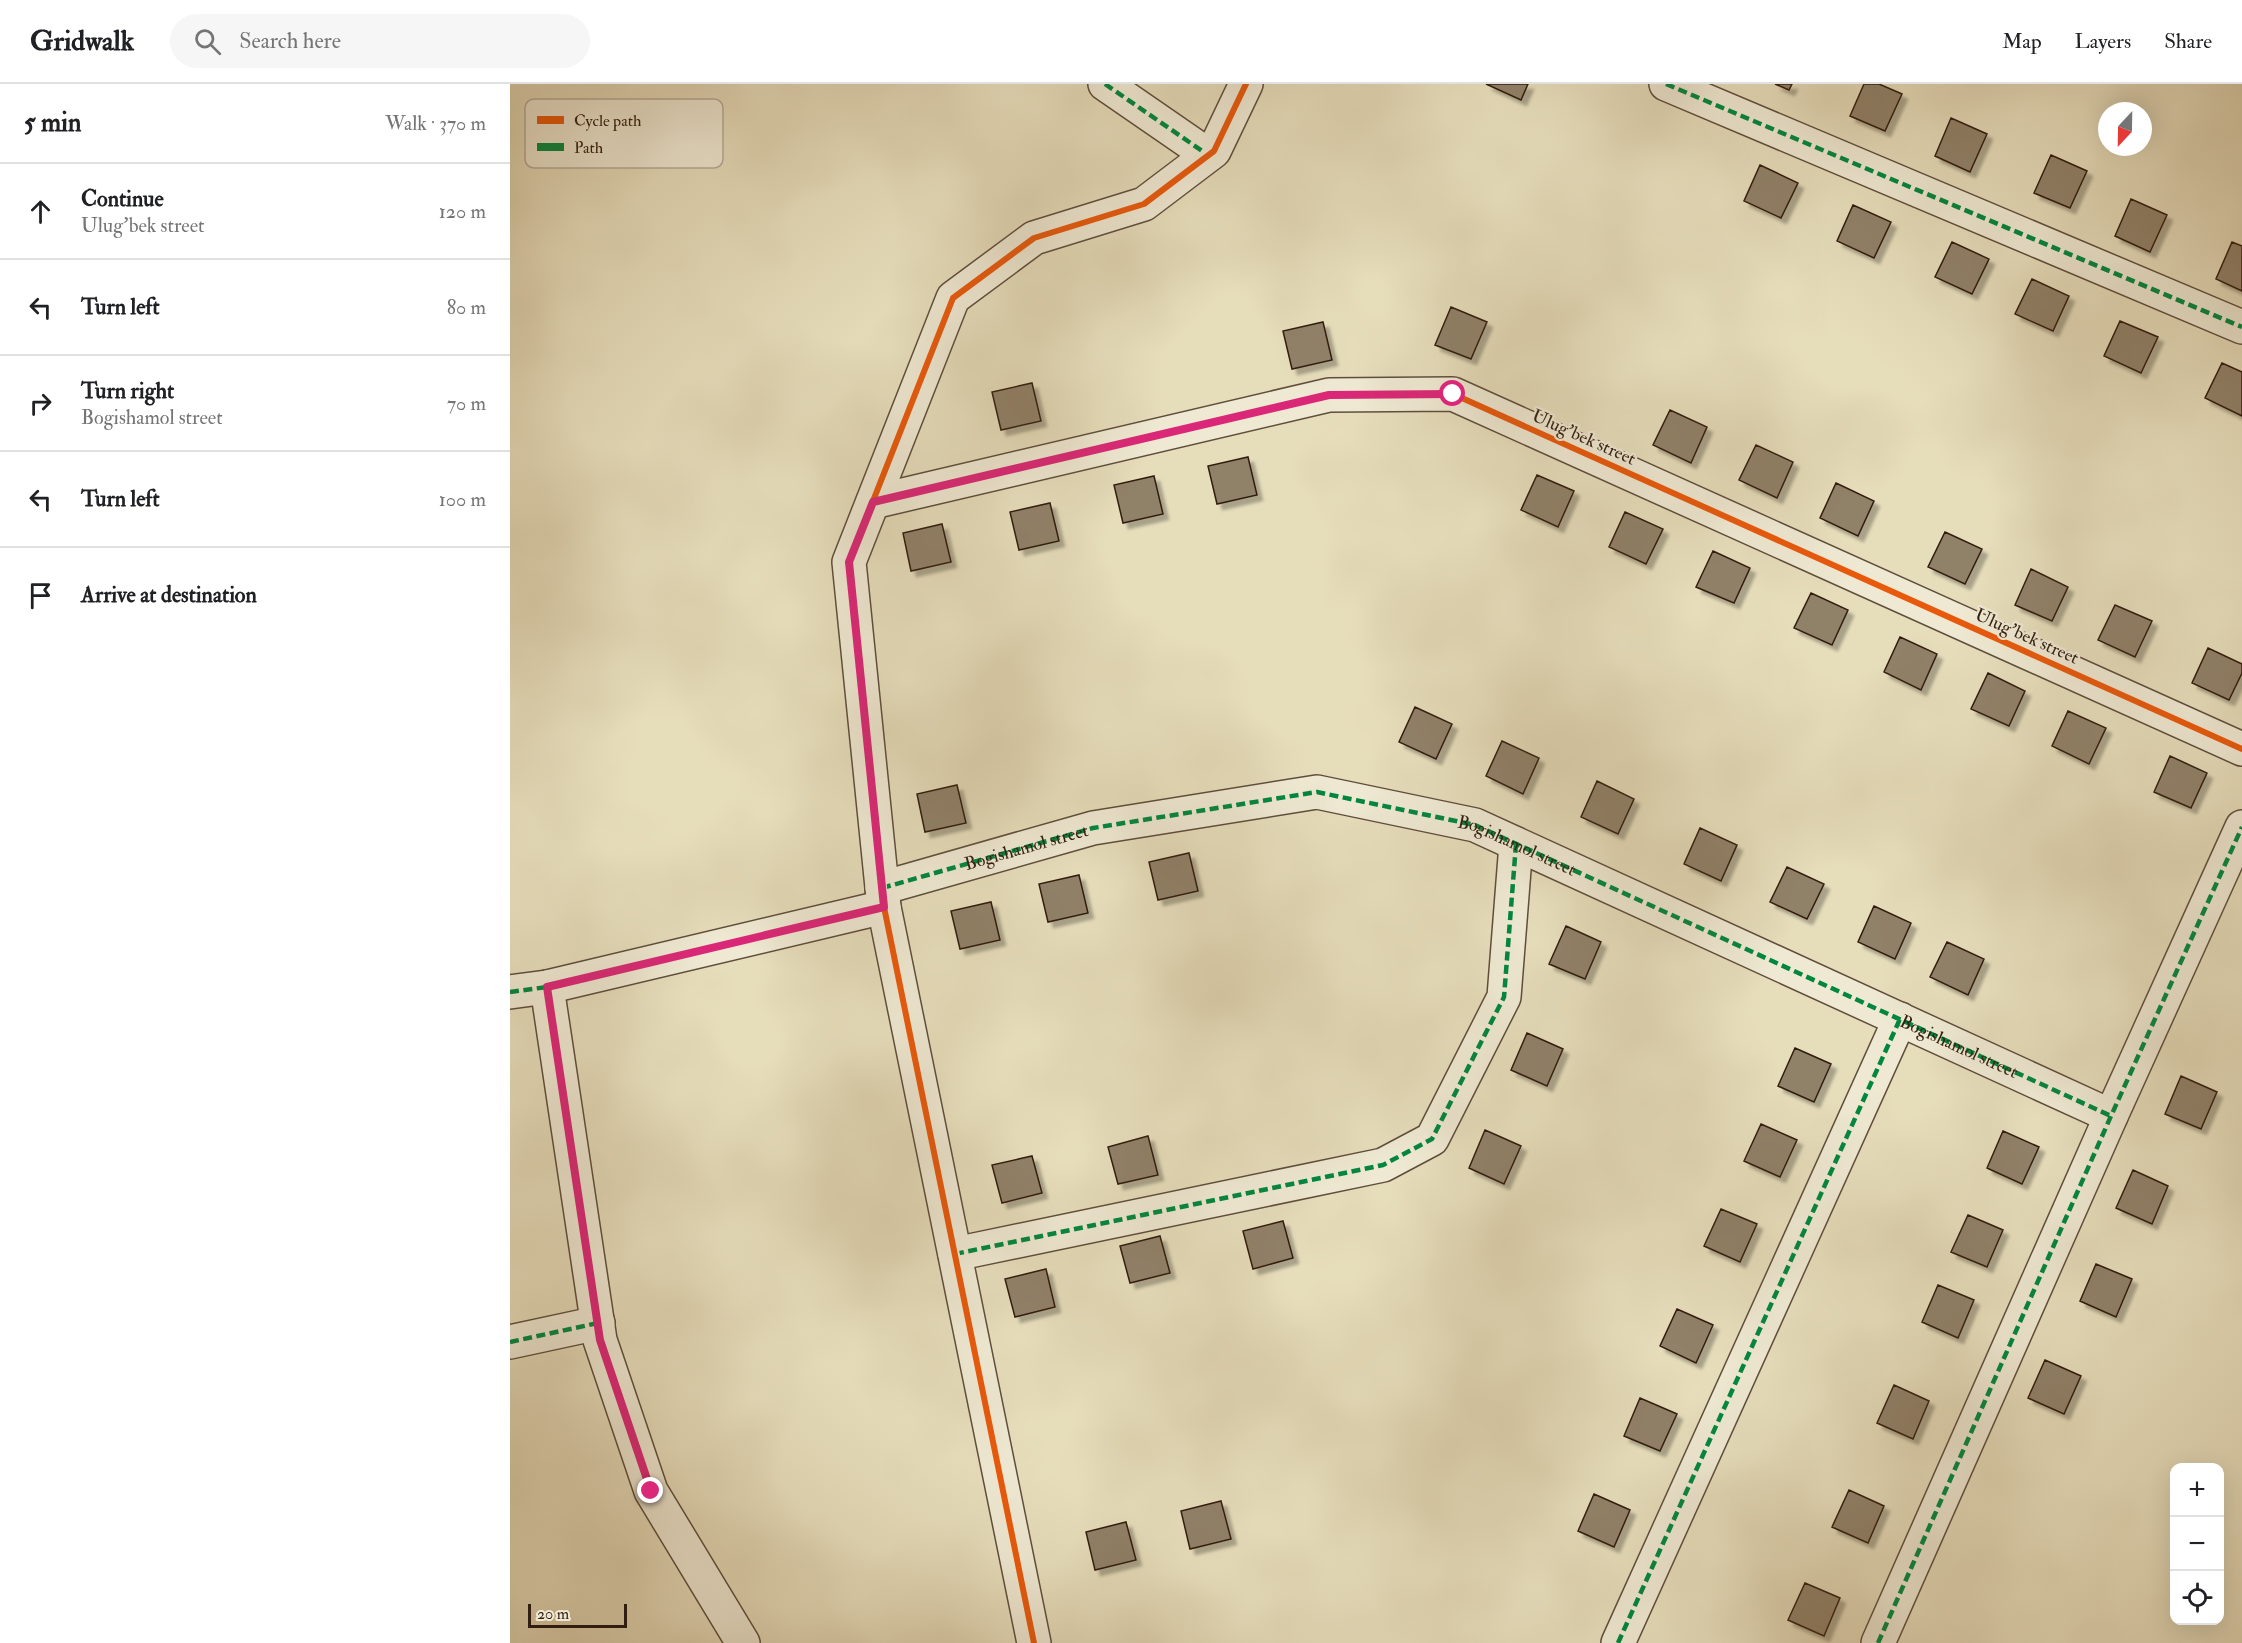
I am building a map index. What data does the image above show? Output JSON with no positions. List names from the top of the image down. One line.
{"streets":{"street":["Ulug'bek street","Bogishamol street"]},"legend":["Cycle path","Path"],"scale_bar":"20 m","north":"bottom","page":{"header":"Gridwalk","search":"Search here","nav":["Map","Layers","Share"],"heading":["5 min","Walk · 370 m"],"list":[["Continue","Ulug'bek street","120 m"],["Turn left","80 m"],["Turn right","Bogishamol street","70 m"],["Turn left","100 m"],"Arrive at destination"],"map_buttons":["+","−"],"scale":"20 m"}}
